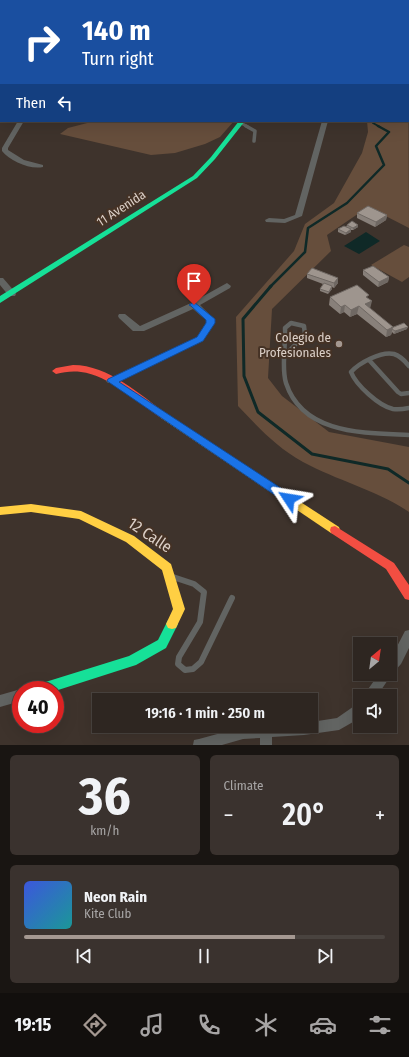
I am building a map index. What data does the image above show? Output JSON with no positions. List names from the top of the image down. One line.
{"streets":{"street":["11 Avenida","12 Calle"]},"places":["Colegio de Profesionales"],"north":"top right","page":{"turn":["140 m","Turn right"],"then":"Then","limit":"40","trip":"19:16 · 1 min · 250 m","tile":[["36","km/h"],"Climate"],"heat":["−","20°","+"],"song":["Neon Rain","Kite Club"],"tabs":"19:15"}}
